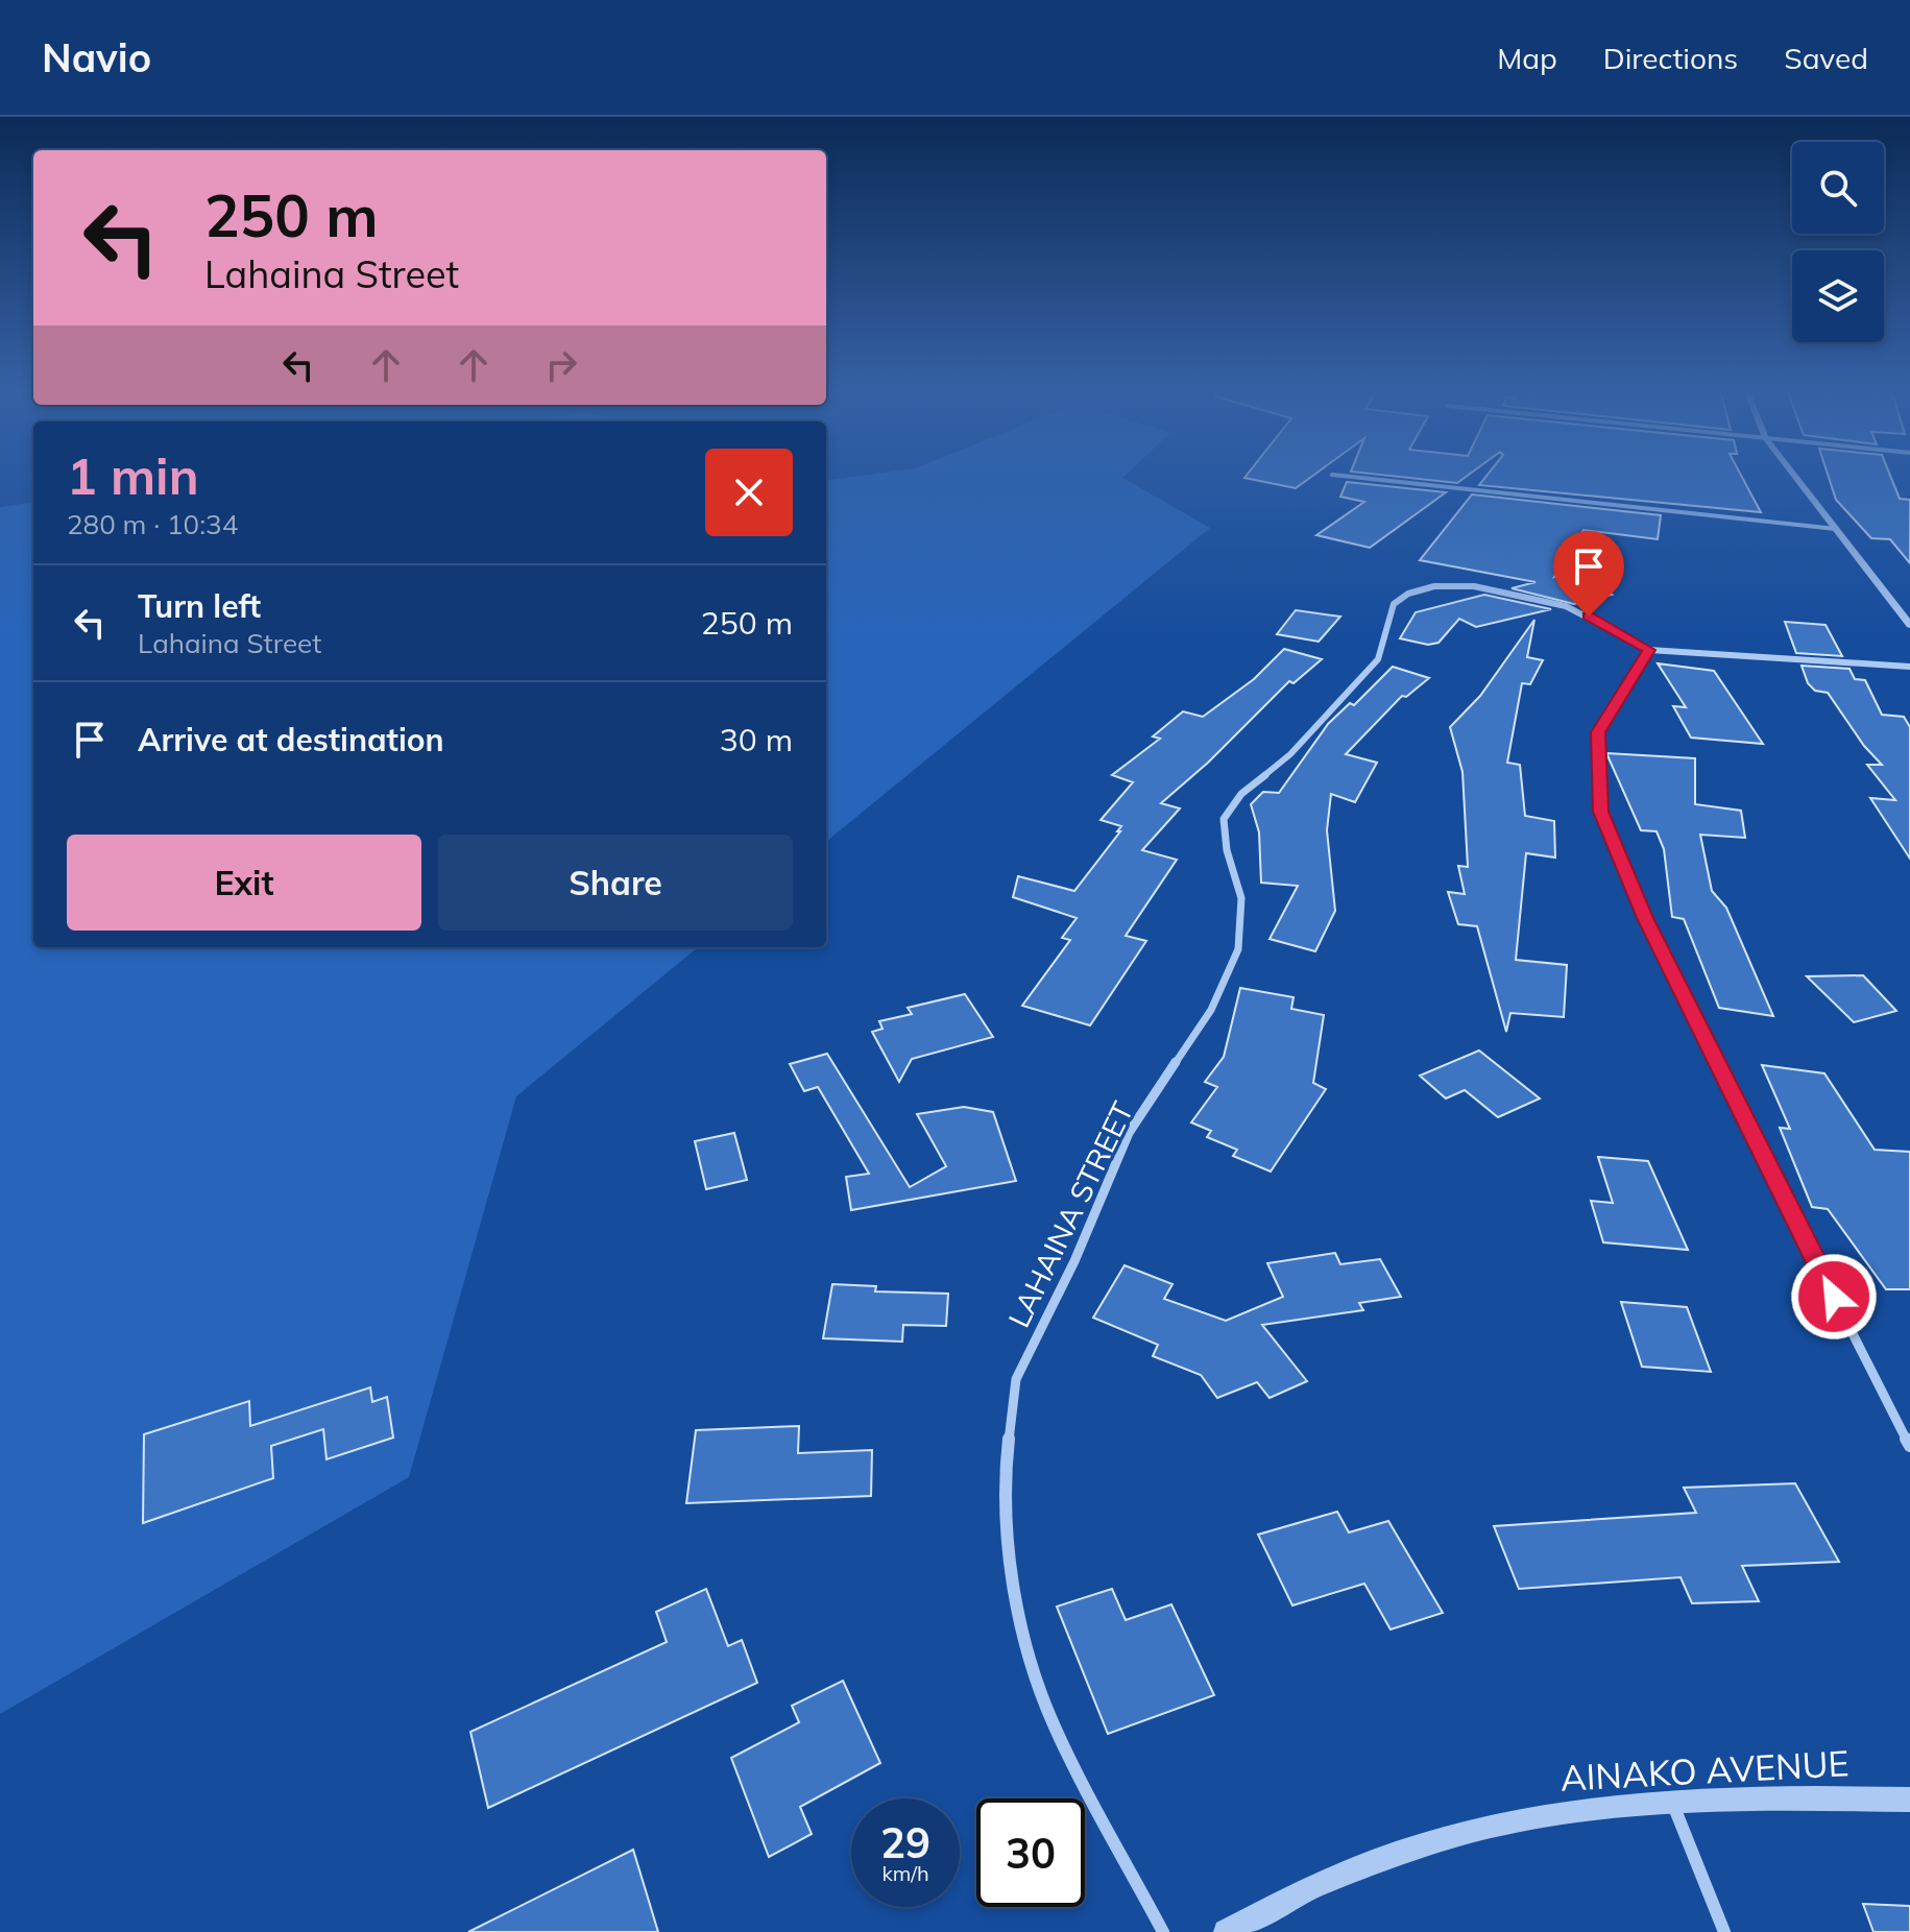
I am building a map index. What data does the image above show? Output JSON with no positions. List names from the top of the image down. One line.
{"streets":{"street":["LAHAINA STREET","AINAKO AVENUE"]},"page":{"header":"Navio","nav":["Map","Directions","Saved"],"turn":["250 m","Lahaina Street"],"heading":["1 min","280 m · 10:34"],"list":[{"name":"Turn left","note":"Lahaina Street","value":"250 m"},{"name":"Arrive at destination","value":"30 m"}],"buttons":["Exit","Share"],"speed":"29 km/h","limit":"30"}}
